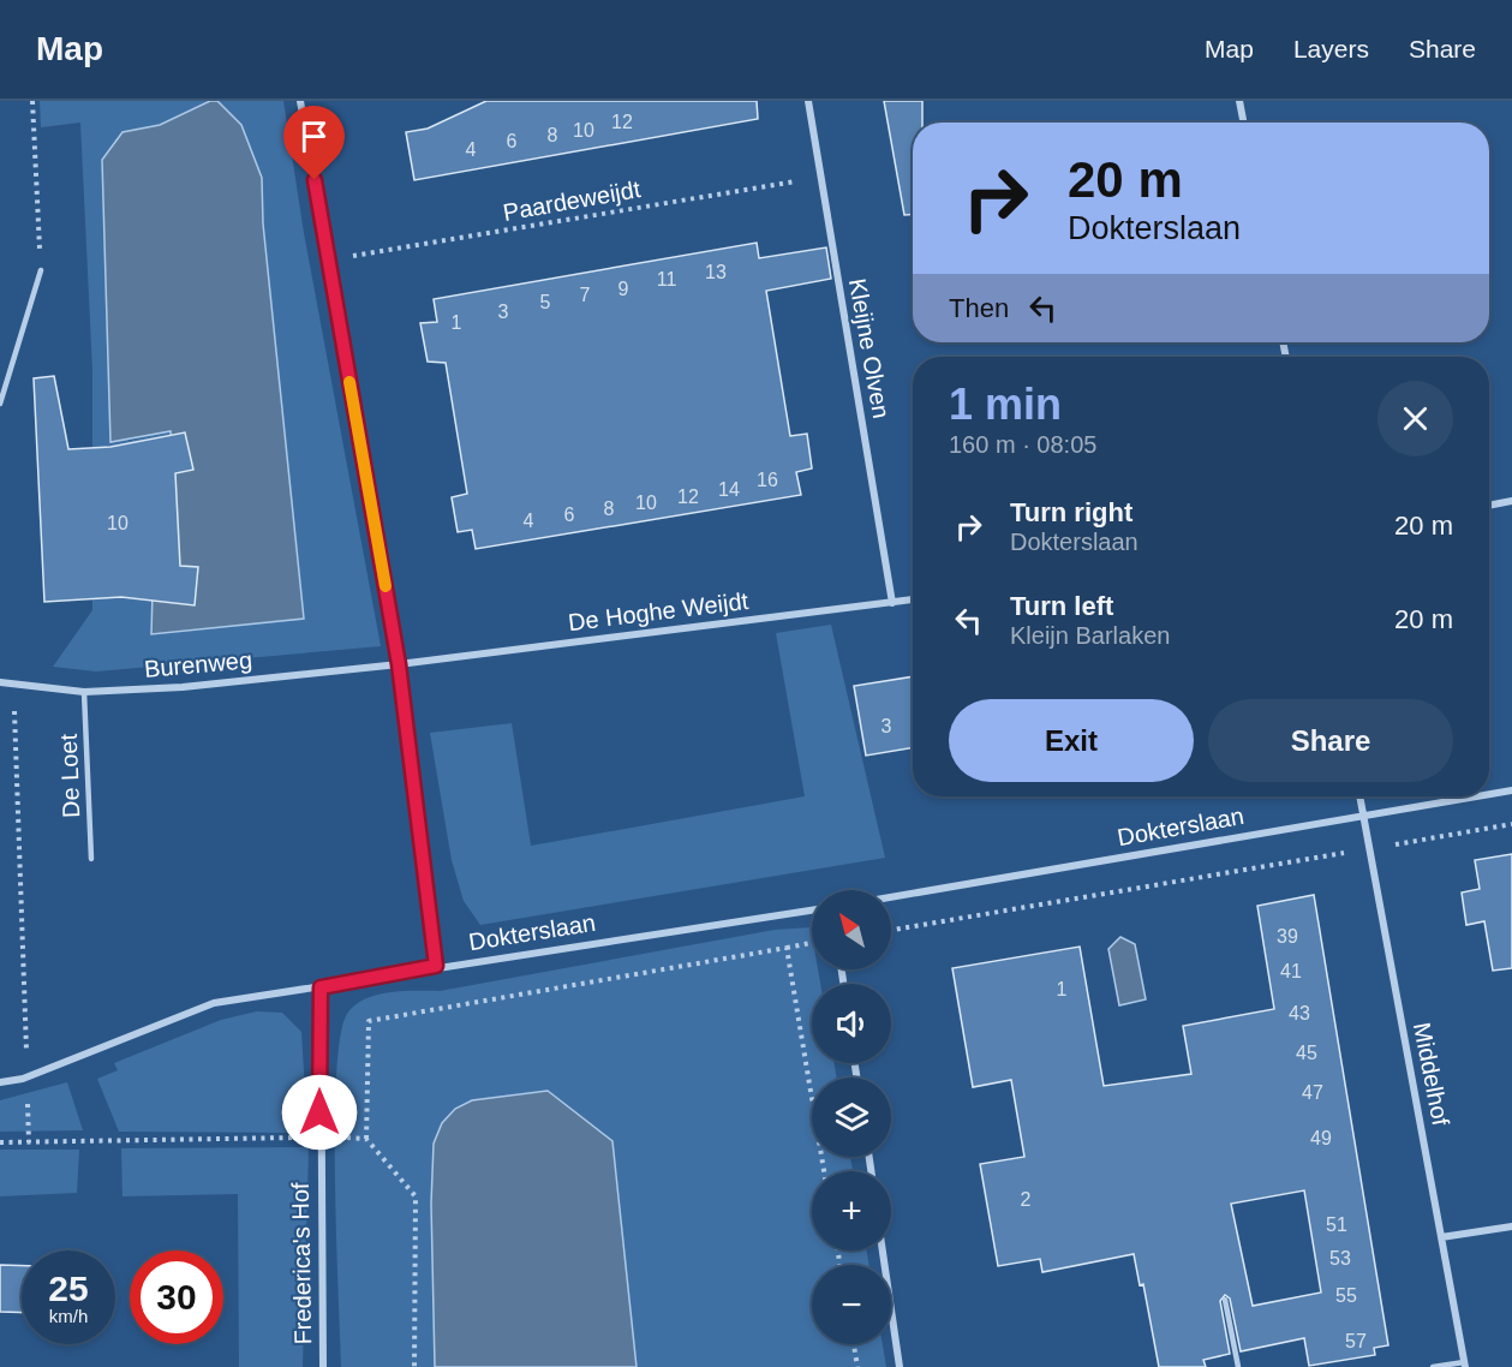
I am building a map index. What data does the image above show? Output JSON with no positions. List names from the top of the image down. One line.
{"streets":{"street":["Kleijne Olven","De Hoghe Weijdt","Burenweg","Dokterslaan","Middelhof","Frederica's Hof"],"lane":["De Loet"],"path":["Paardeweijdt"]},"crossings":[["Paardeweijdt","Kleijne Olven"],["Kleijne Olven","De Hoghe Weijdt"],["De Hoghe Weijdt","Burenweg"],["Burenweg","De Loet"],["Dokterslaan","Middelhof"],["Dokterslaan","Frederica's Hof"]],"house_numbers":["12","10","8","6","4","13","11","9","7","5","3","1","16","14","12","10","8","6","4","10","3","39","41","1","43","45","47","49","2","51","53","55","57"],"north":"top left","page":{"header":"Map","nav":["Map","Layers","Share"],"turn":["20 m","Dokterslaan"],"then":"Then","heading":["1 min","160 m · 08:05"],"list":[{"name":"Turn right","note":"Dokterslaan","value":"20 m"},{"name":"Turn left","note":"Kleijn Barlaken","value":"20 m"}],"buttons":["Exit","Share"],"map_buttons":["+","−"],"speed":"25 km/h","limit":"30"}}
